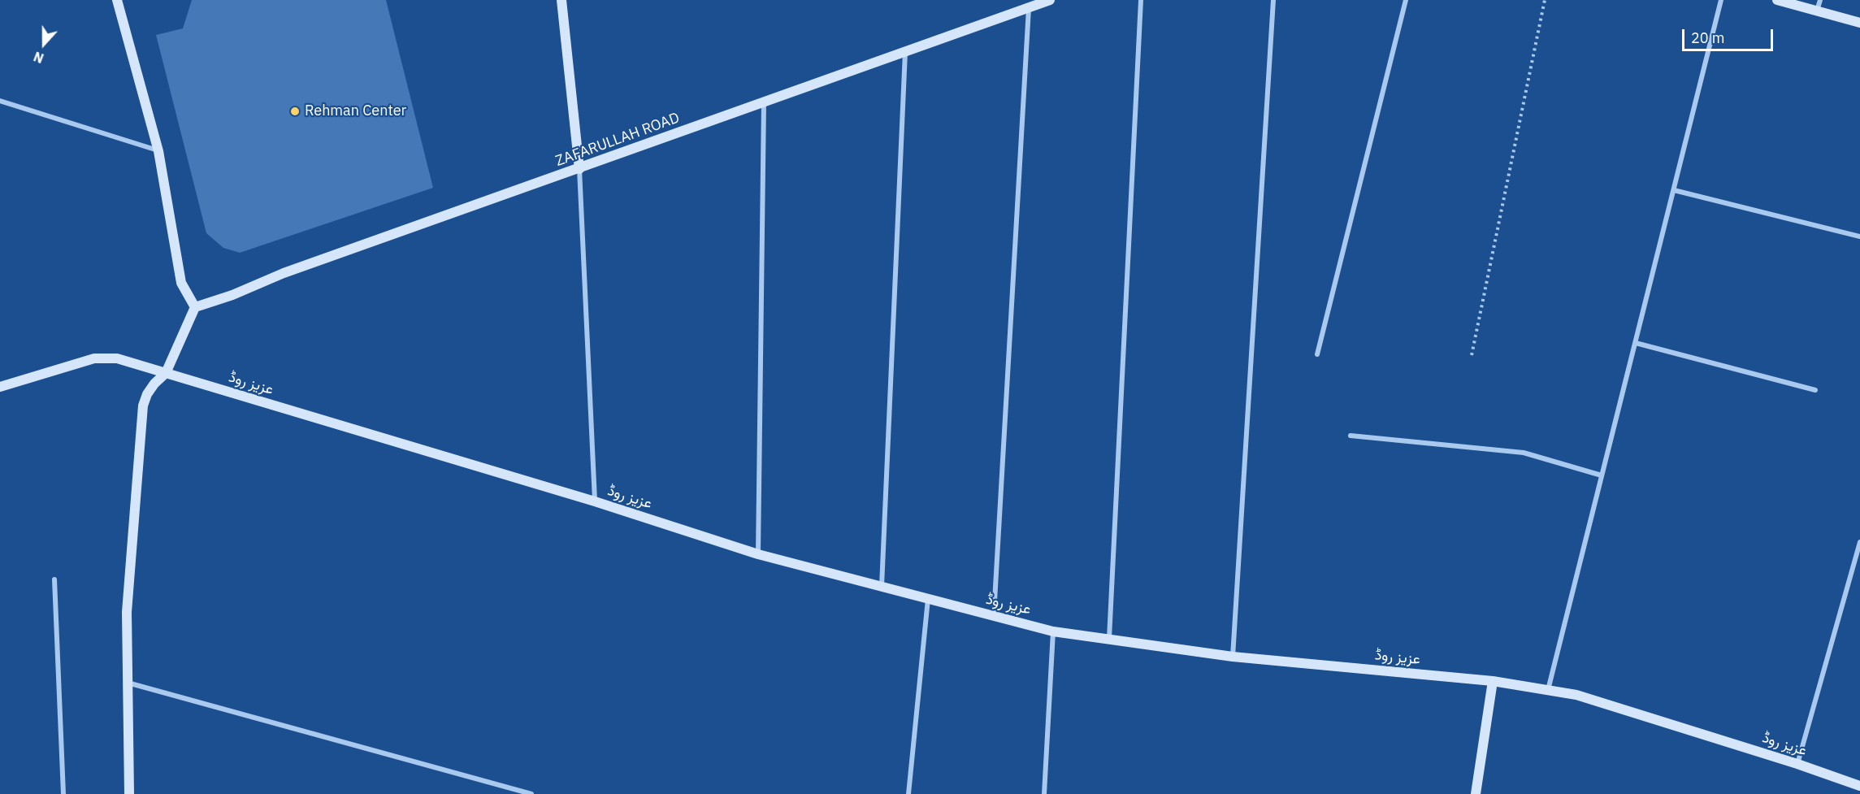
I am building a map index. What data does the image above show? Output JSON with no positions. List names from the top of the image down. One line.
{"streets":{"main road":["ZAFARULLAH ROAD","عزیز روڈ"]},"places":["Rehman Center"],"scale_bar":"20 m","north":"bottom"}
